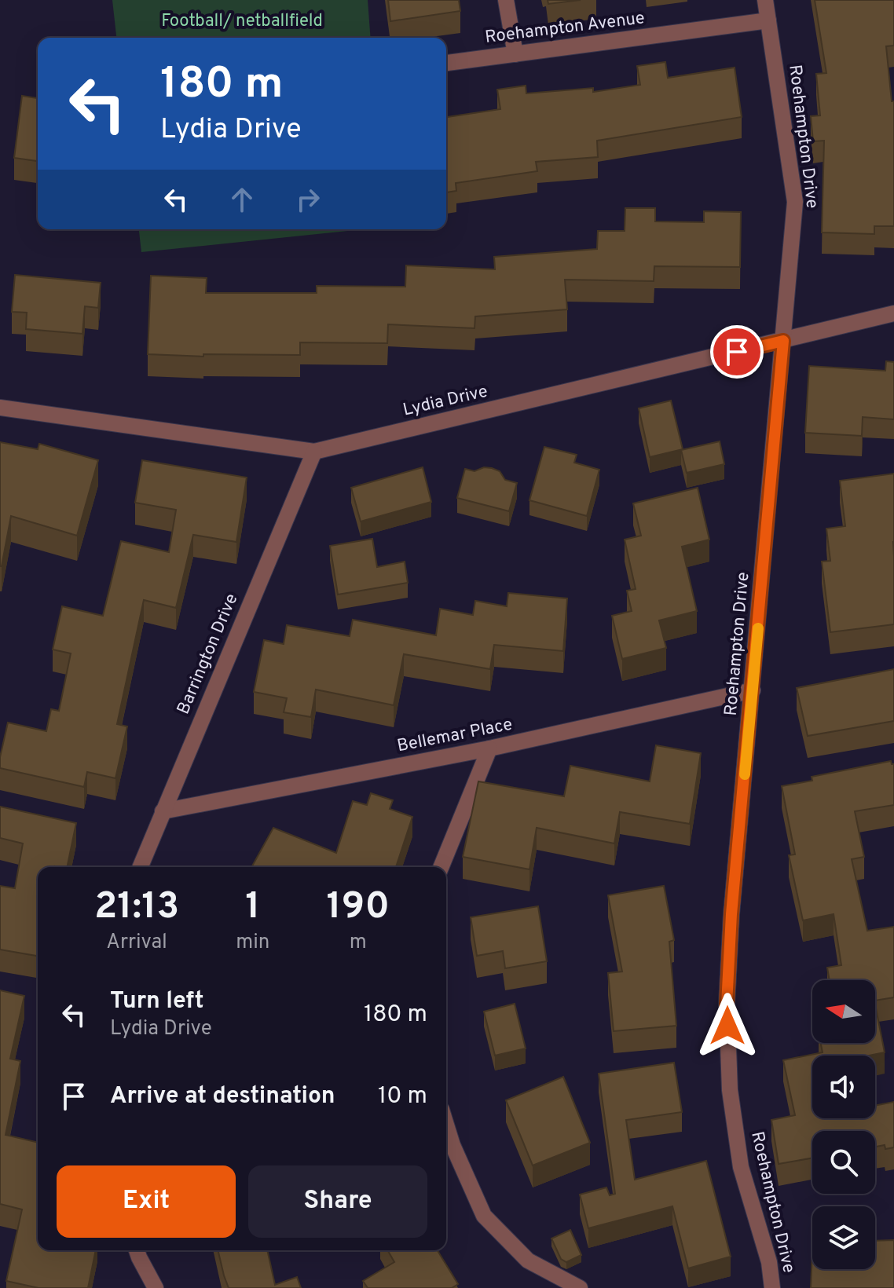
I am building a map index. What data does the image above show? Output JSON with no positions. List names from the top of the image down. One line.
{"streets":{"street":["Roehampton Avenue","Roehampton Drive","Lydia Drive","Barrington Drive","Bellemar Place"]},"crossings":[["Roehampton Avenue","Roehampton Drive"],["Roehampton Drive","Lydia Drive"],["Roehampton Drive","Bellemar Place"],["Lydia Drive","Barrington Drive"],["Barrington Drive","Bellemar Place"]],"parks":["Football/ netballfield"],"north":"left","page":{"turn":["180 m","Lydia Drive"],"eta":["21:13","Arrival","1","min","190","m"],"list":[{"name":"Turn left","note":"Lydia Drive","value":"180 m"},{"name":"Arrive at destination","value":"10 m"}],"buttons":["Exit","Share"]}}
